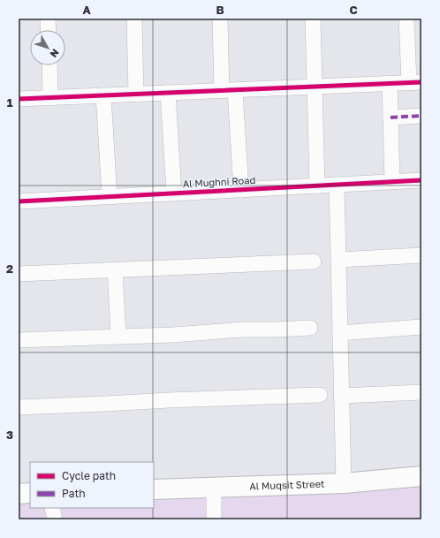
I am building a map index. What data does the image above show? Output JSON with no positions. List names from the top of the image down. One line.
{"streets":{"street":["Al Mughni Road","Al Muqsit Street"]},"legend":["Cycle path","Path"],"north":"bottom right","grid":{"columns":["A","B","C"],"rows":["1","2","3"]}}
